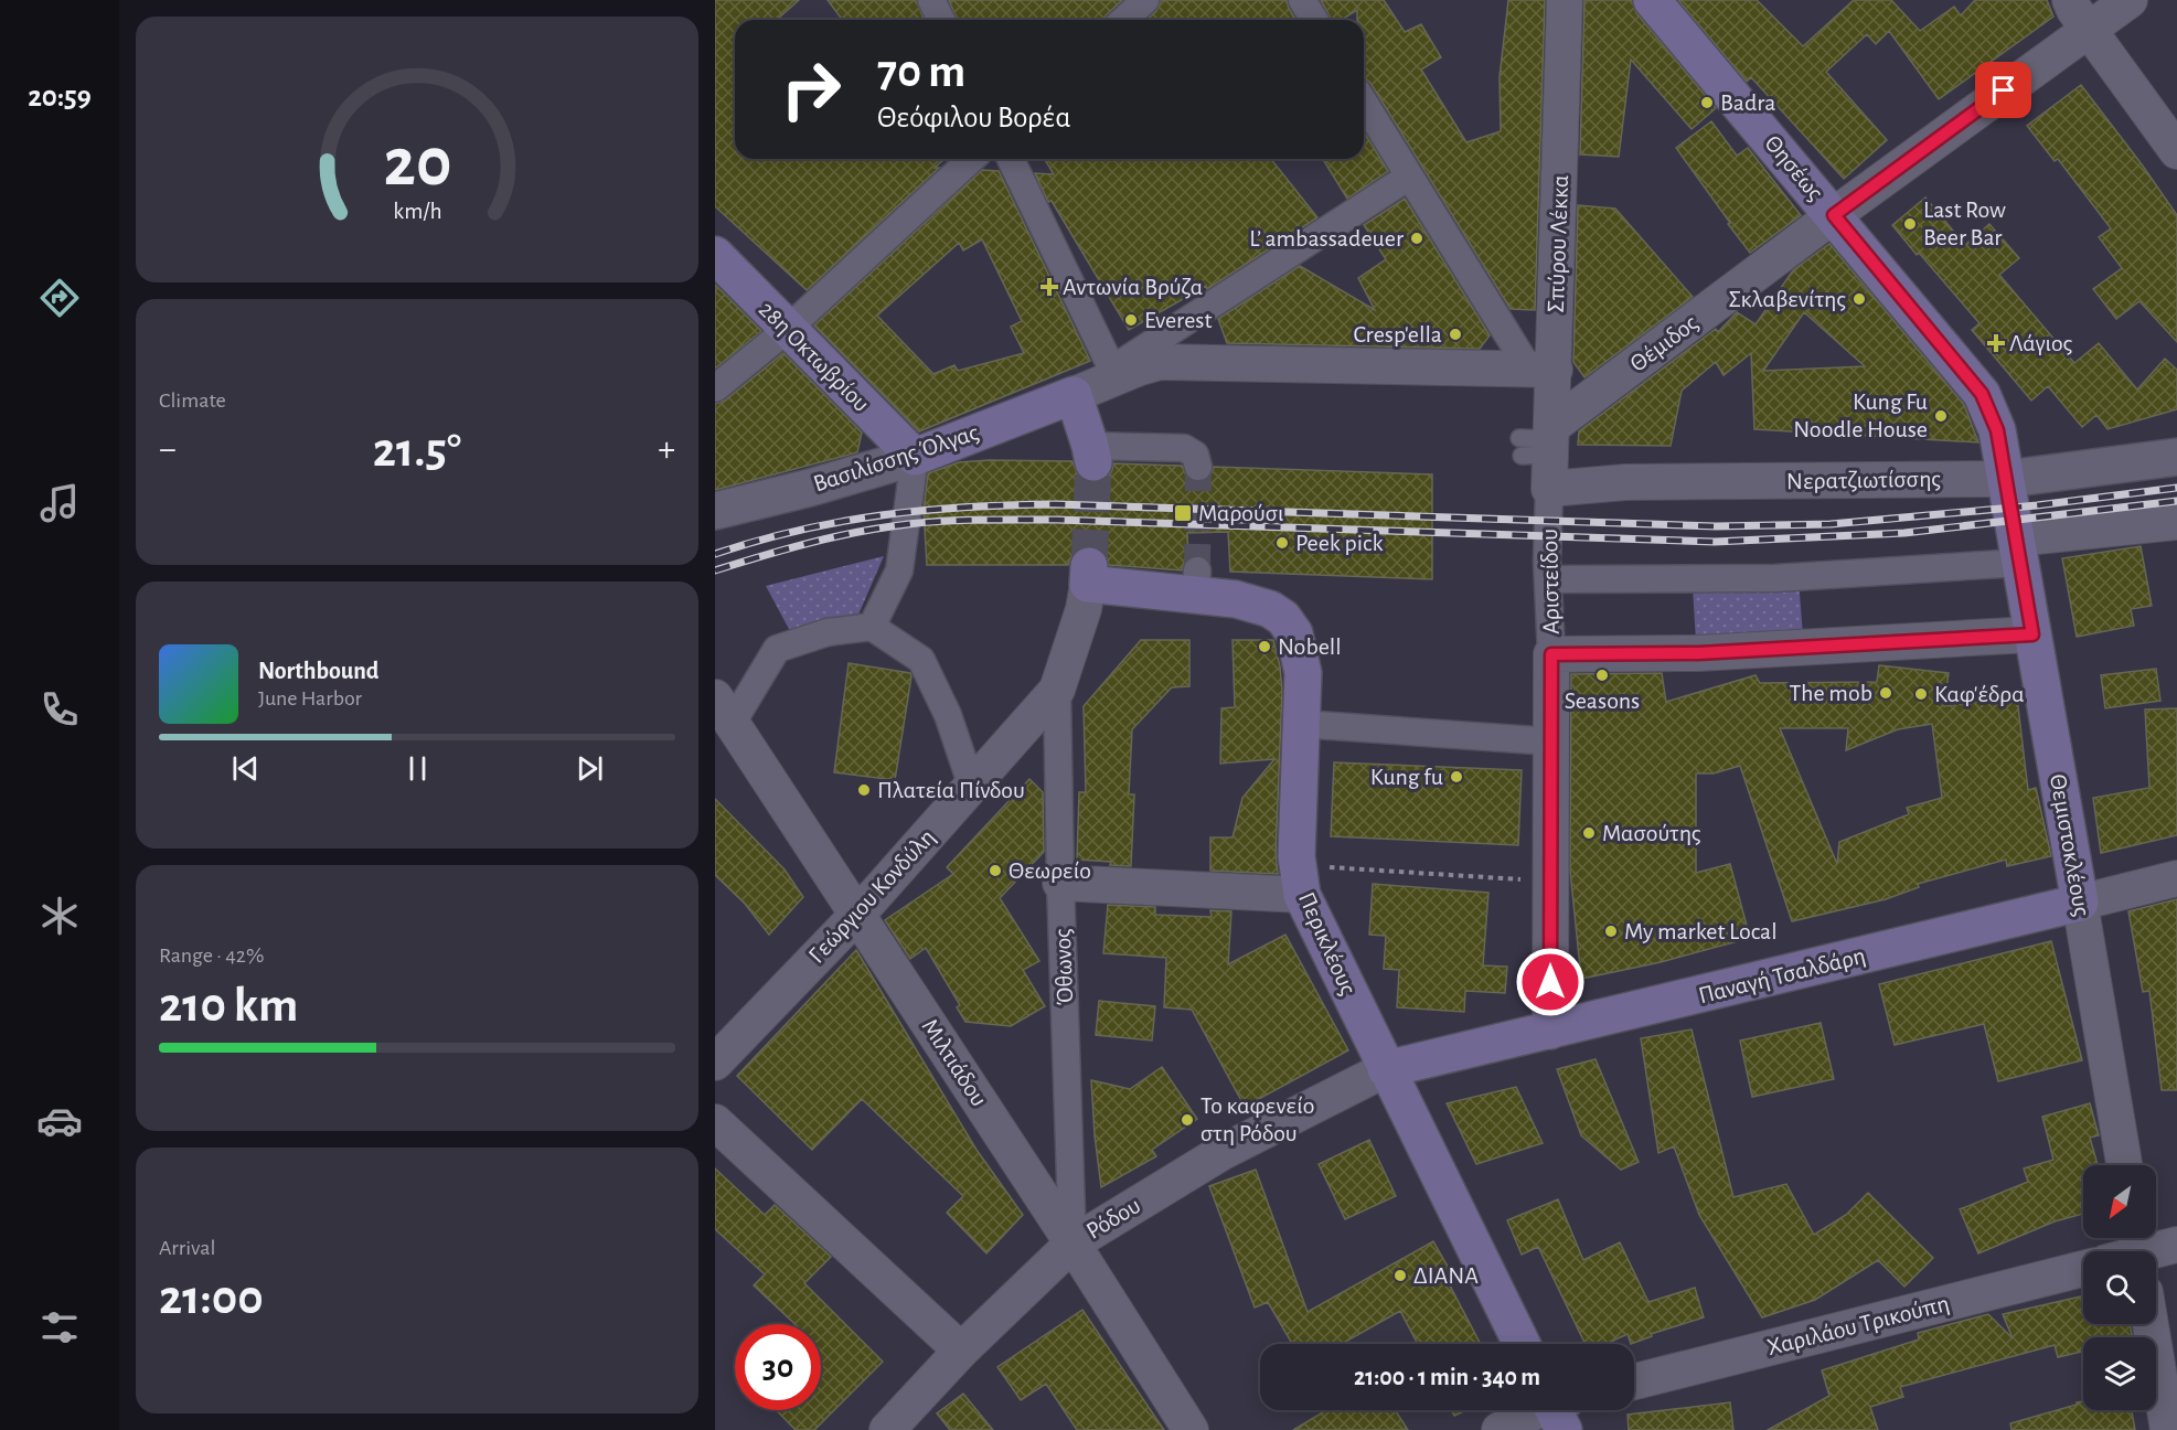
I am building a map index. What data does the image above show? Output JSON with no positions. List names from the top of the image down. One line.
{"streets":{"main road":["Θησέως","28η Οκτωβρίου","Βασιλίσσης Όλγας","Θεμιστοκλέους","Περικλέους","Παναγή Τσαλδάρη"],"street":["Σπύρου Λέκκα","Θέμιδος","Νερατζιωτίσσης","Αριστείδου","Γεώργιου Κονδύλη","Όθωνος","Μιλτιάδου","Ρόδου","Χαριλάου Τρικούπη"]},"crossings":[["Θησέως","Θέμιδος"],["Θησέως","Νερατζιωτίσσης"],["Θησέως","Θεμιστοκλέους"],["Σπύρου Λέκκα","Θέμιδος"],["Σπύρου Λέκκα","Νερατζιωτίσσης"],["Σπύρου Λέκκα","Αριστείδου"],["Θέμιδος","Νερατζιωτίσσης"],["Θέμιδος","Αριστείδου"],["28η Οκτωβρίου","Βασιλίσσης Όλγας"],["Νερατζιωτίσσης","Αριστείδου"],["Αριστείδου","Παναγή Τσαλδάρη"],["Θεμιστοκλέους","Παναγή Τσαλδάρη"],["Γεώργιου Κονδύλη","Περικλέους"],["Γεώργιου Κονδύλη","Όθωνος"],["Γεώργιου Κονδύλη","Μιλτιάδου"],["Περικλέους","Παναγή Τσαλδάρη"],["Περικλέους","Ρόδου"],["Όθωνος","Μιλτιάδου"],["Όθωνος","Ρόδου"],["Παναγή Τσαλδάρη","Ρόδου"],["Μιλτιάδου","Ρόδου"]],"places":{"other":["Badra","Last Row Beer Bar","L’ ambassadeuer","Σκλαβενίτης","Everest","Cresp'ella","Kung Fu Noodle House","Peek pick","Nobell","Seasons","The mob","Καφ'έδρα","Kung fu","Πλατεία Πίνδου","Μασούτης","Θεωρείο","My market Local","Το καφενείο στη Ρόδου","ΔΙΑΝΑ"],"health":["Αντωνία Βρύζα","Λάγιος"],"transit":["Μαρούσι"]},"north":"bottom left","page":{"tabs":"20:59","turn":["70 m","Θεόφιλου Βορέα"],"tile":["Climate",["Range · 42%","210 km"],["Arrival","21:00"]],"heat":["−","21.5°","+"],"song":["Northbound","June Harbor"],"limit":"30","trip":"21:00 · 1 min · 340 m","gauge":["20","km/h"]}}
